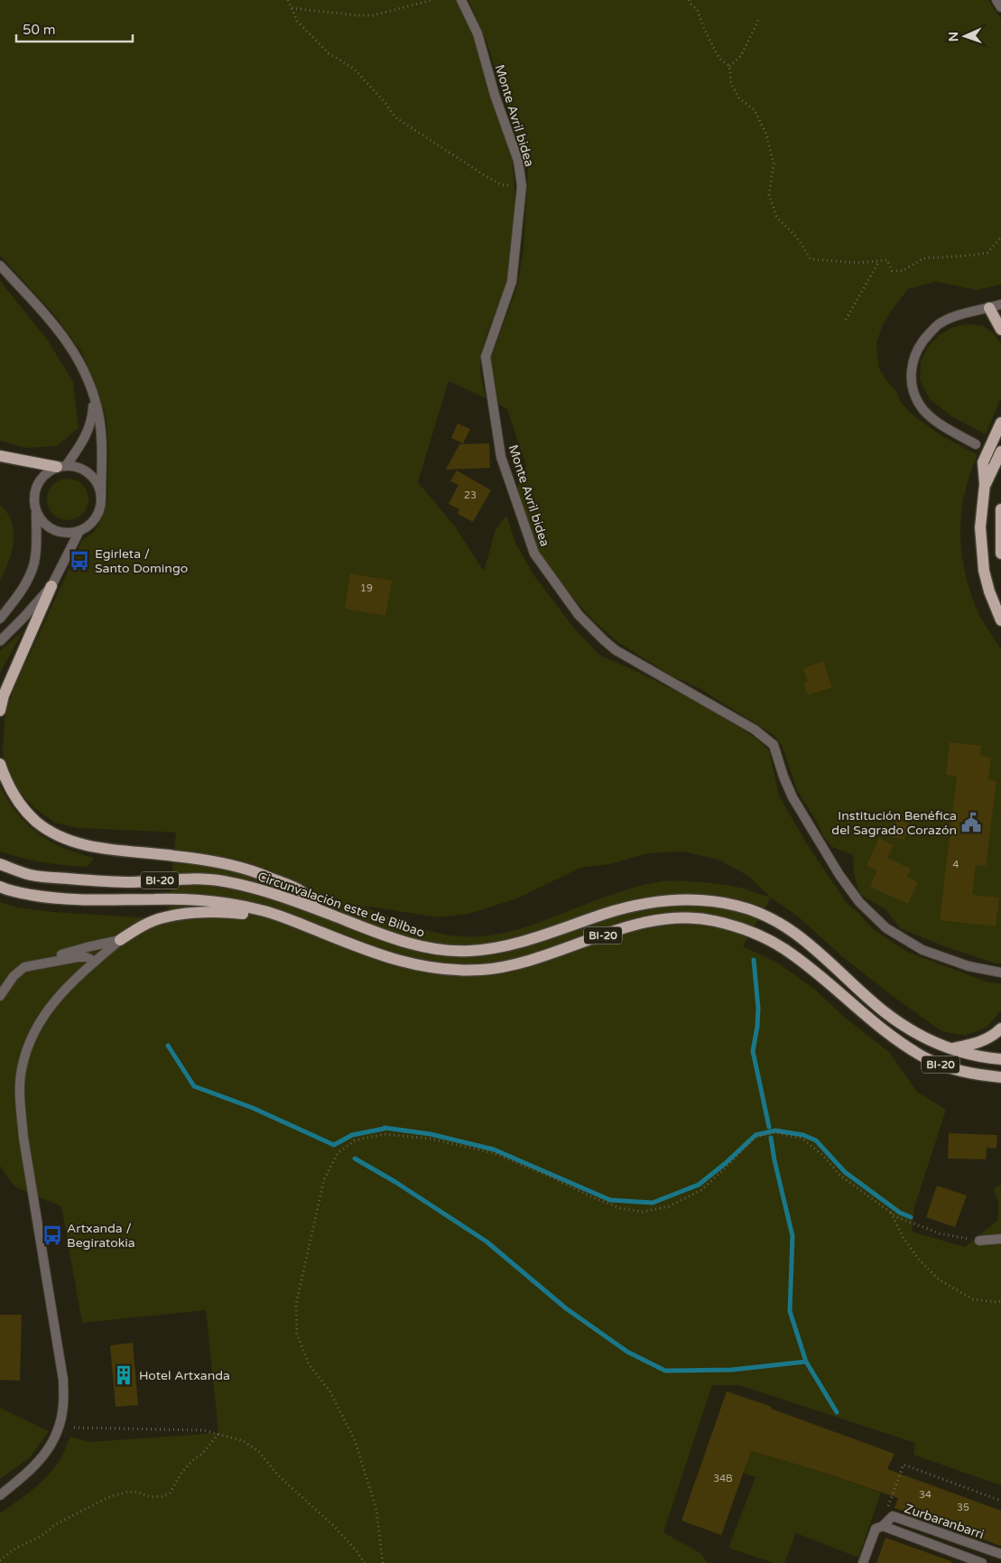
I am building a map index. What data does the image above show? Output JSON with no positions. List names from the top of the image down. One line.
{"streets":{"main road":["BI-20","Circunvalación este de Bilbao"],"street":["Monte Avril bidea","Zurbaranbarri"]},"places":{"bus stop":["Egirleta / Santo Domingo","Artxanda / Begiratokia"],"public building":["Institución Benéfica del Sagrado Corazón"],"building":["Hotel Artxanda"]},"house_numbers":["23","19","4","34B","34","35"],"scale_bar":"50 m","north":"left"}
